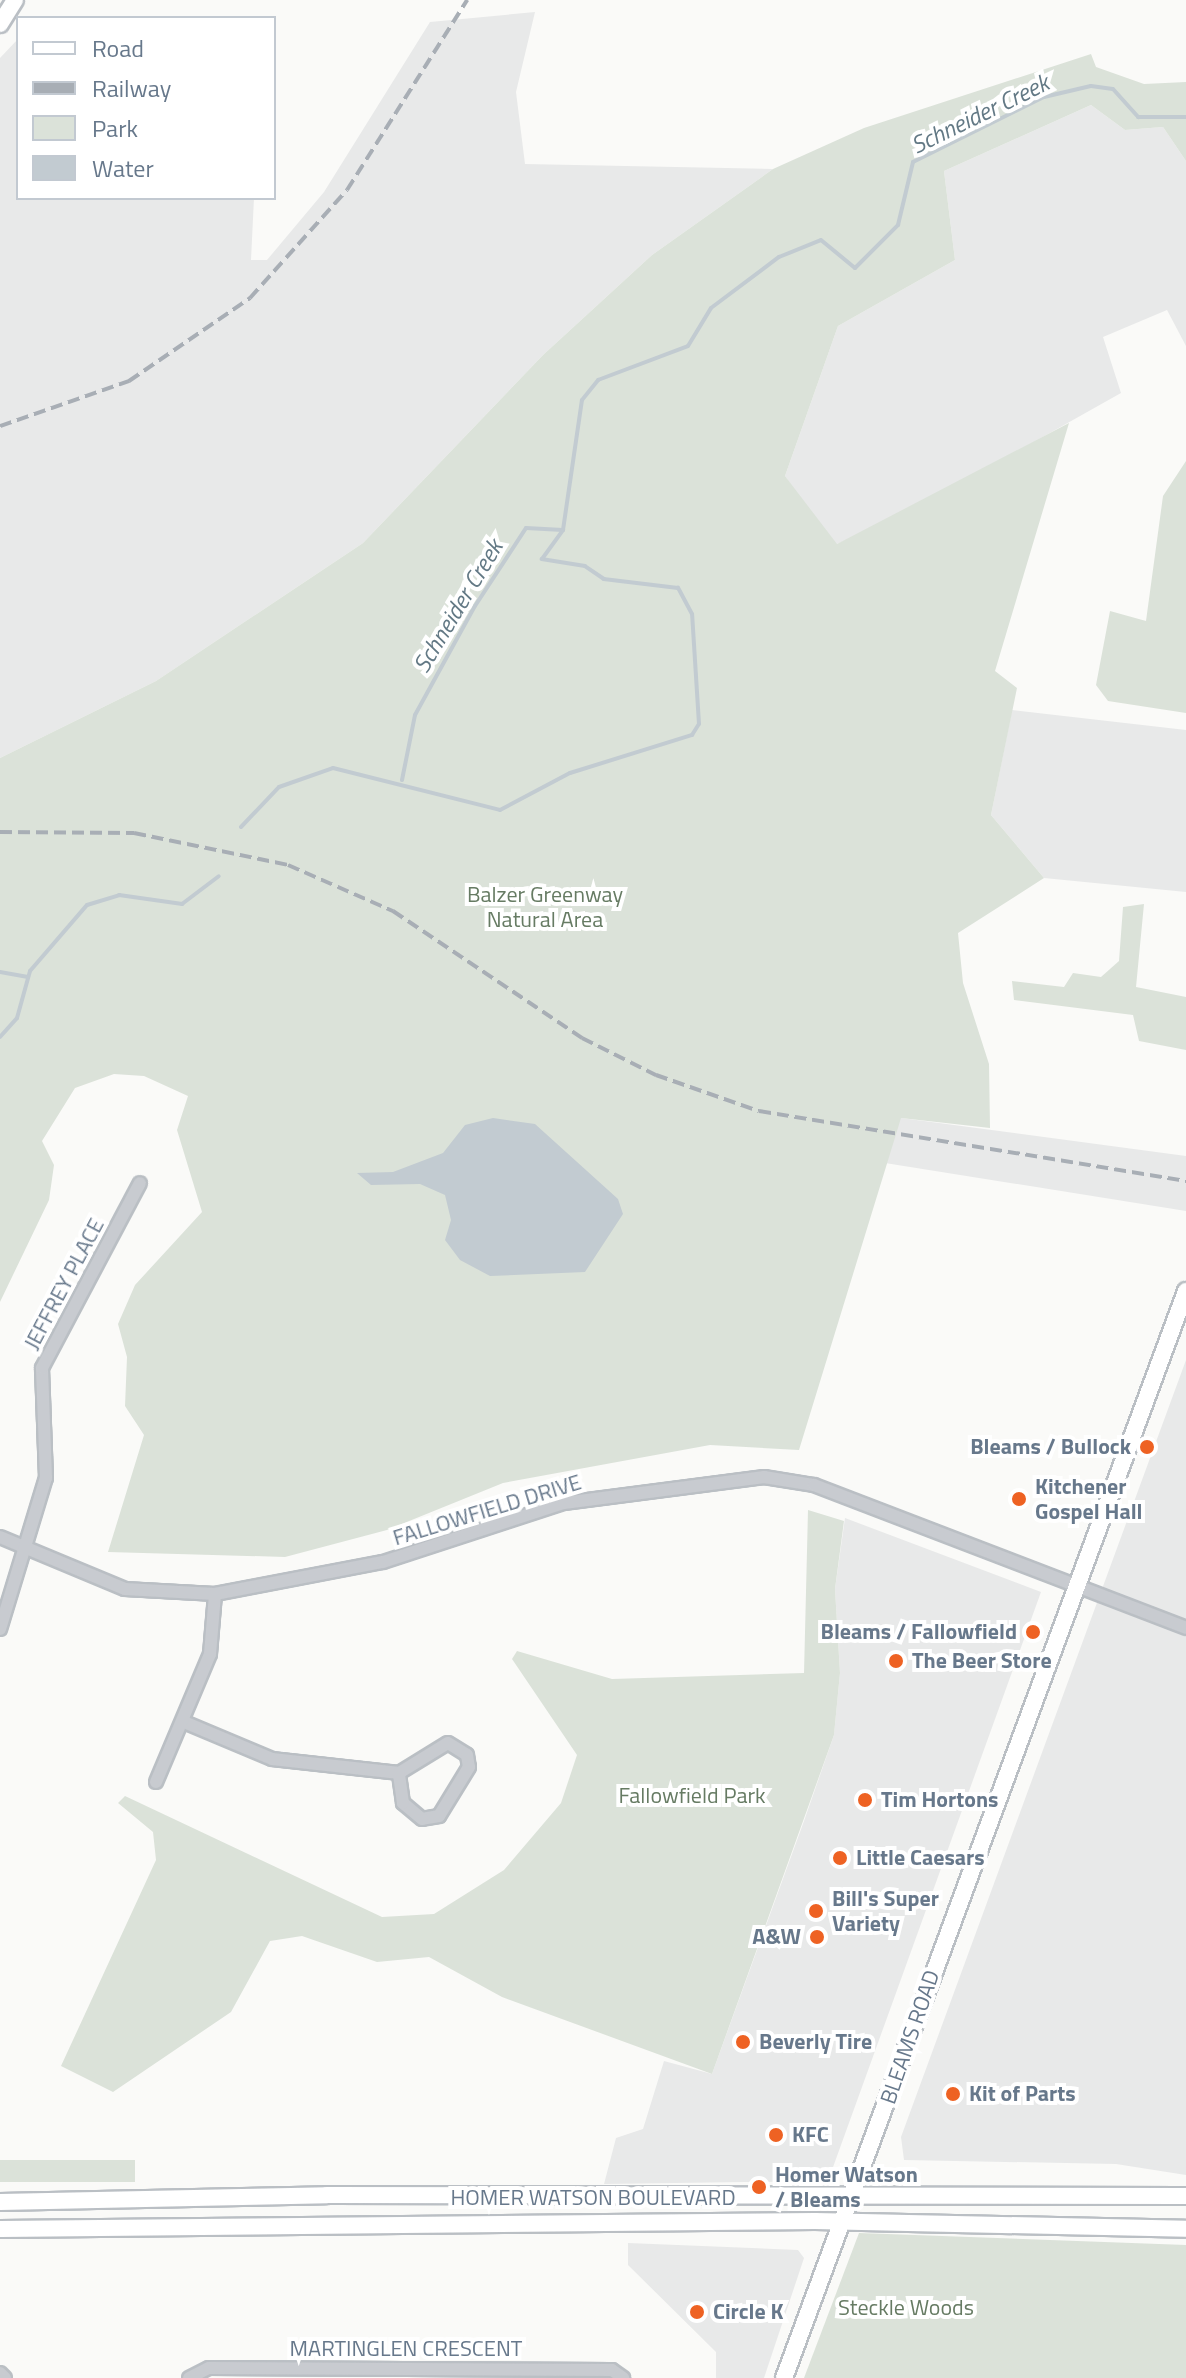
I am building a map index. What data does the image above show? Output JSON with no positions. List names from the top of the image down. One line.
{"streets":{"main road":["BLEAMS ROAD","HOMER WATSON BOULEVARD"],"street":["JEFFREY PLACE","FALLOWFIELD DRIVE","MARTINGLEN CRESCENT"]},"crossings":[["JEFFREY PLACE","FALLOWFIELD DRIVE"],["FALLOWFIELD DRIVE","BLEAMS ROAD"],["BLEAMS ROAD","HOMER WATSON BOULEVARD"]],"water":["Schneider Creek"],"parks":["Balzer Greenway Natural Area","Fallowfield Park","Steckle Woods"],"places":["Bleams / Bullock","Kitchener Gospel Hall","Bleams / Fallowfield","The Beer Store","Tim Hortons","Little Caesars","Bill's Super Variety","A&W","Beverly Tire","Kit of Parts","KFC","Homer Watson / Bleams","Circle K"],"legend":["Road","Railway","Park","Water"]}
